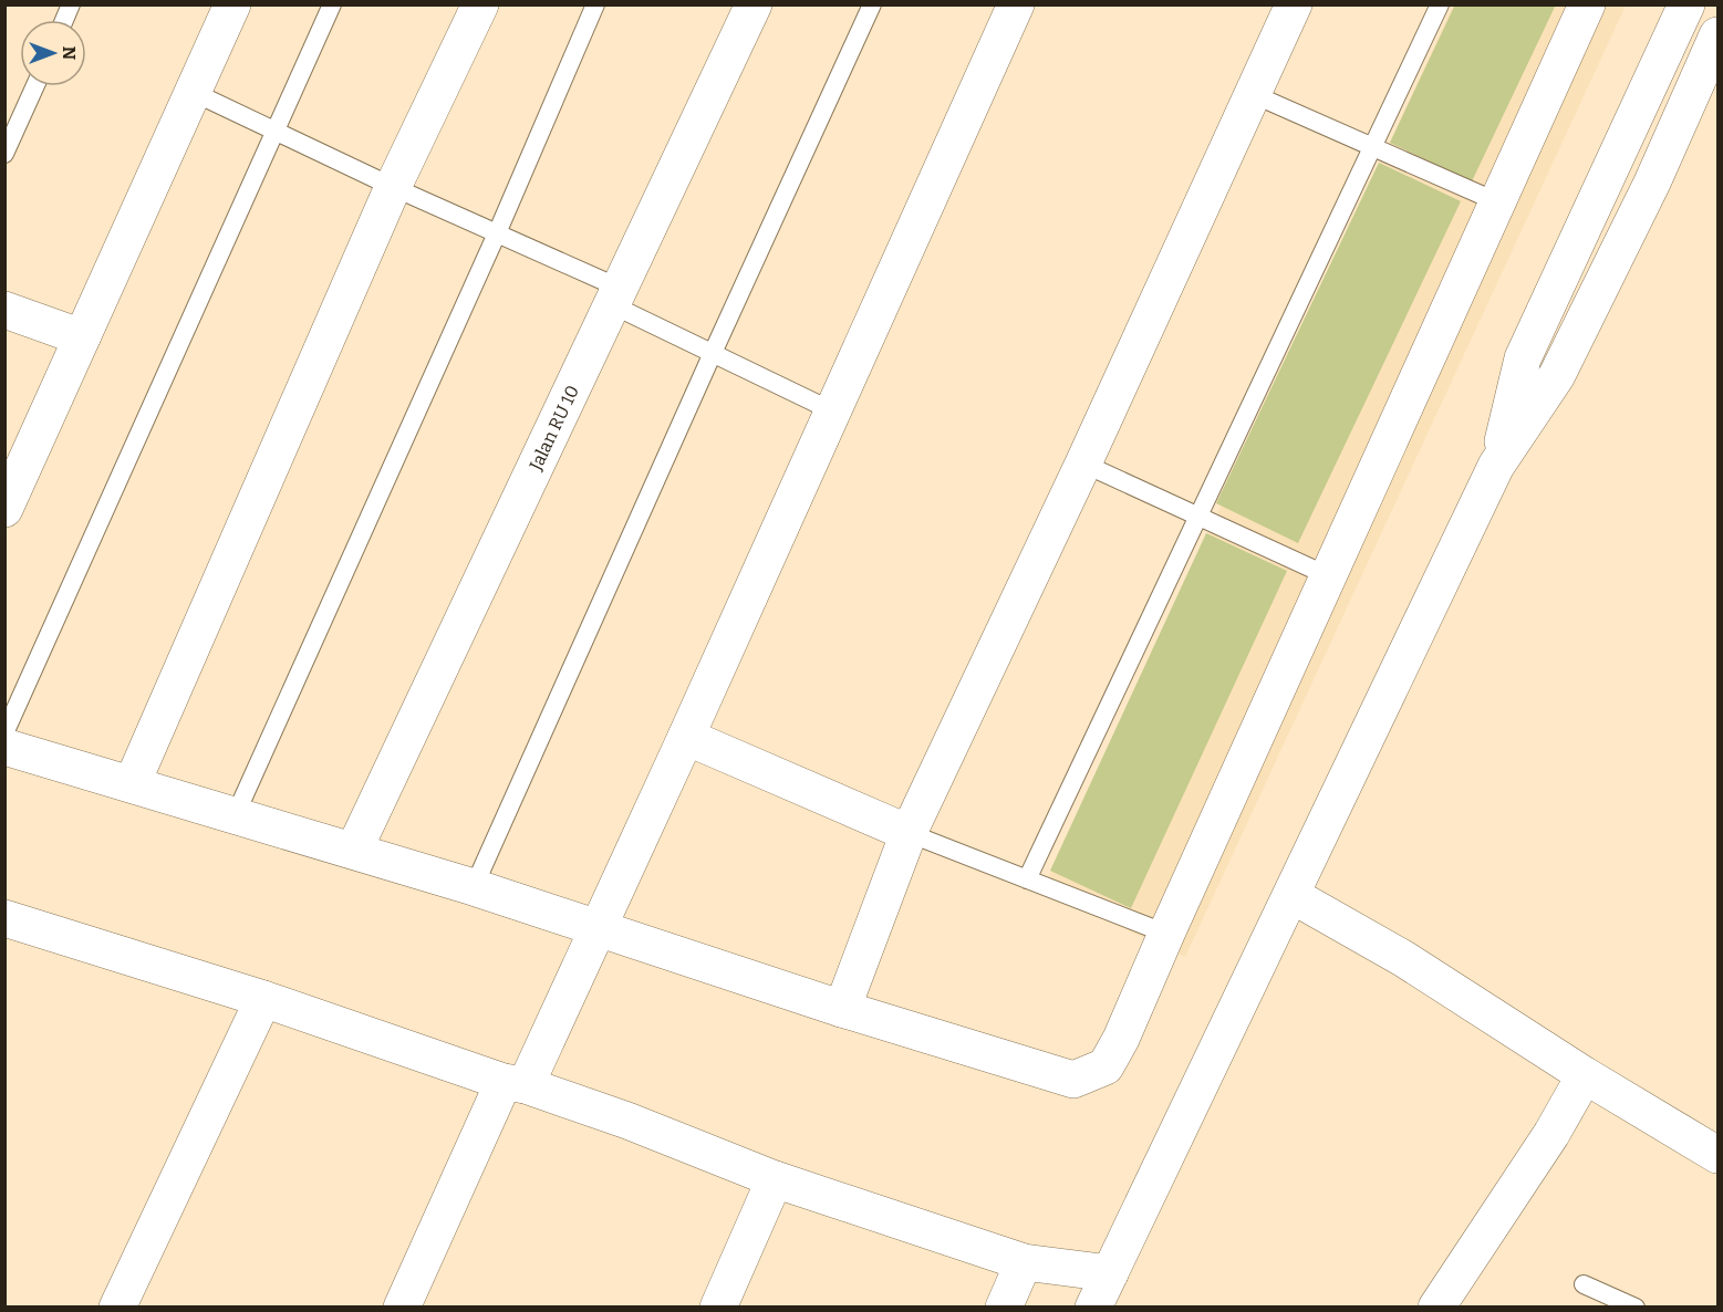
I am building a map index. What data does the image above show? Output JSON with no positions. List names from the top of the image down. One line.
{"streets":{"street":["Jalan RU 10"]},"north":"right"}
